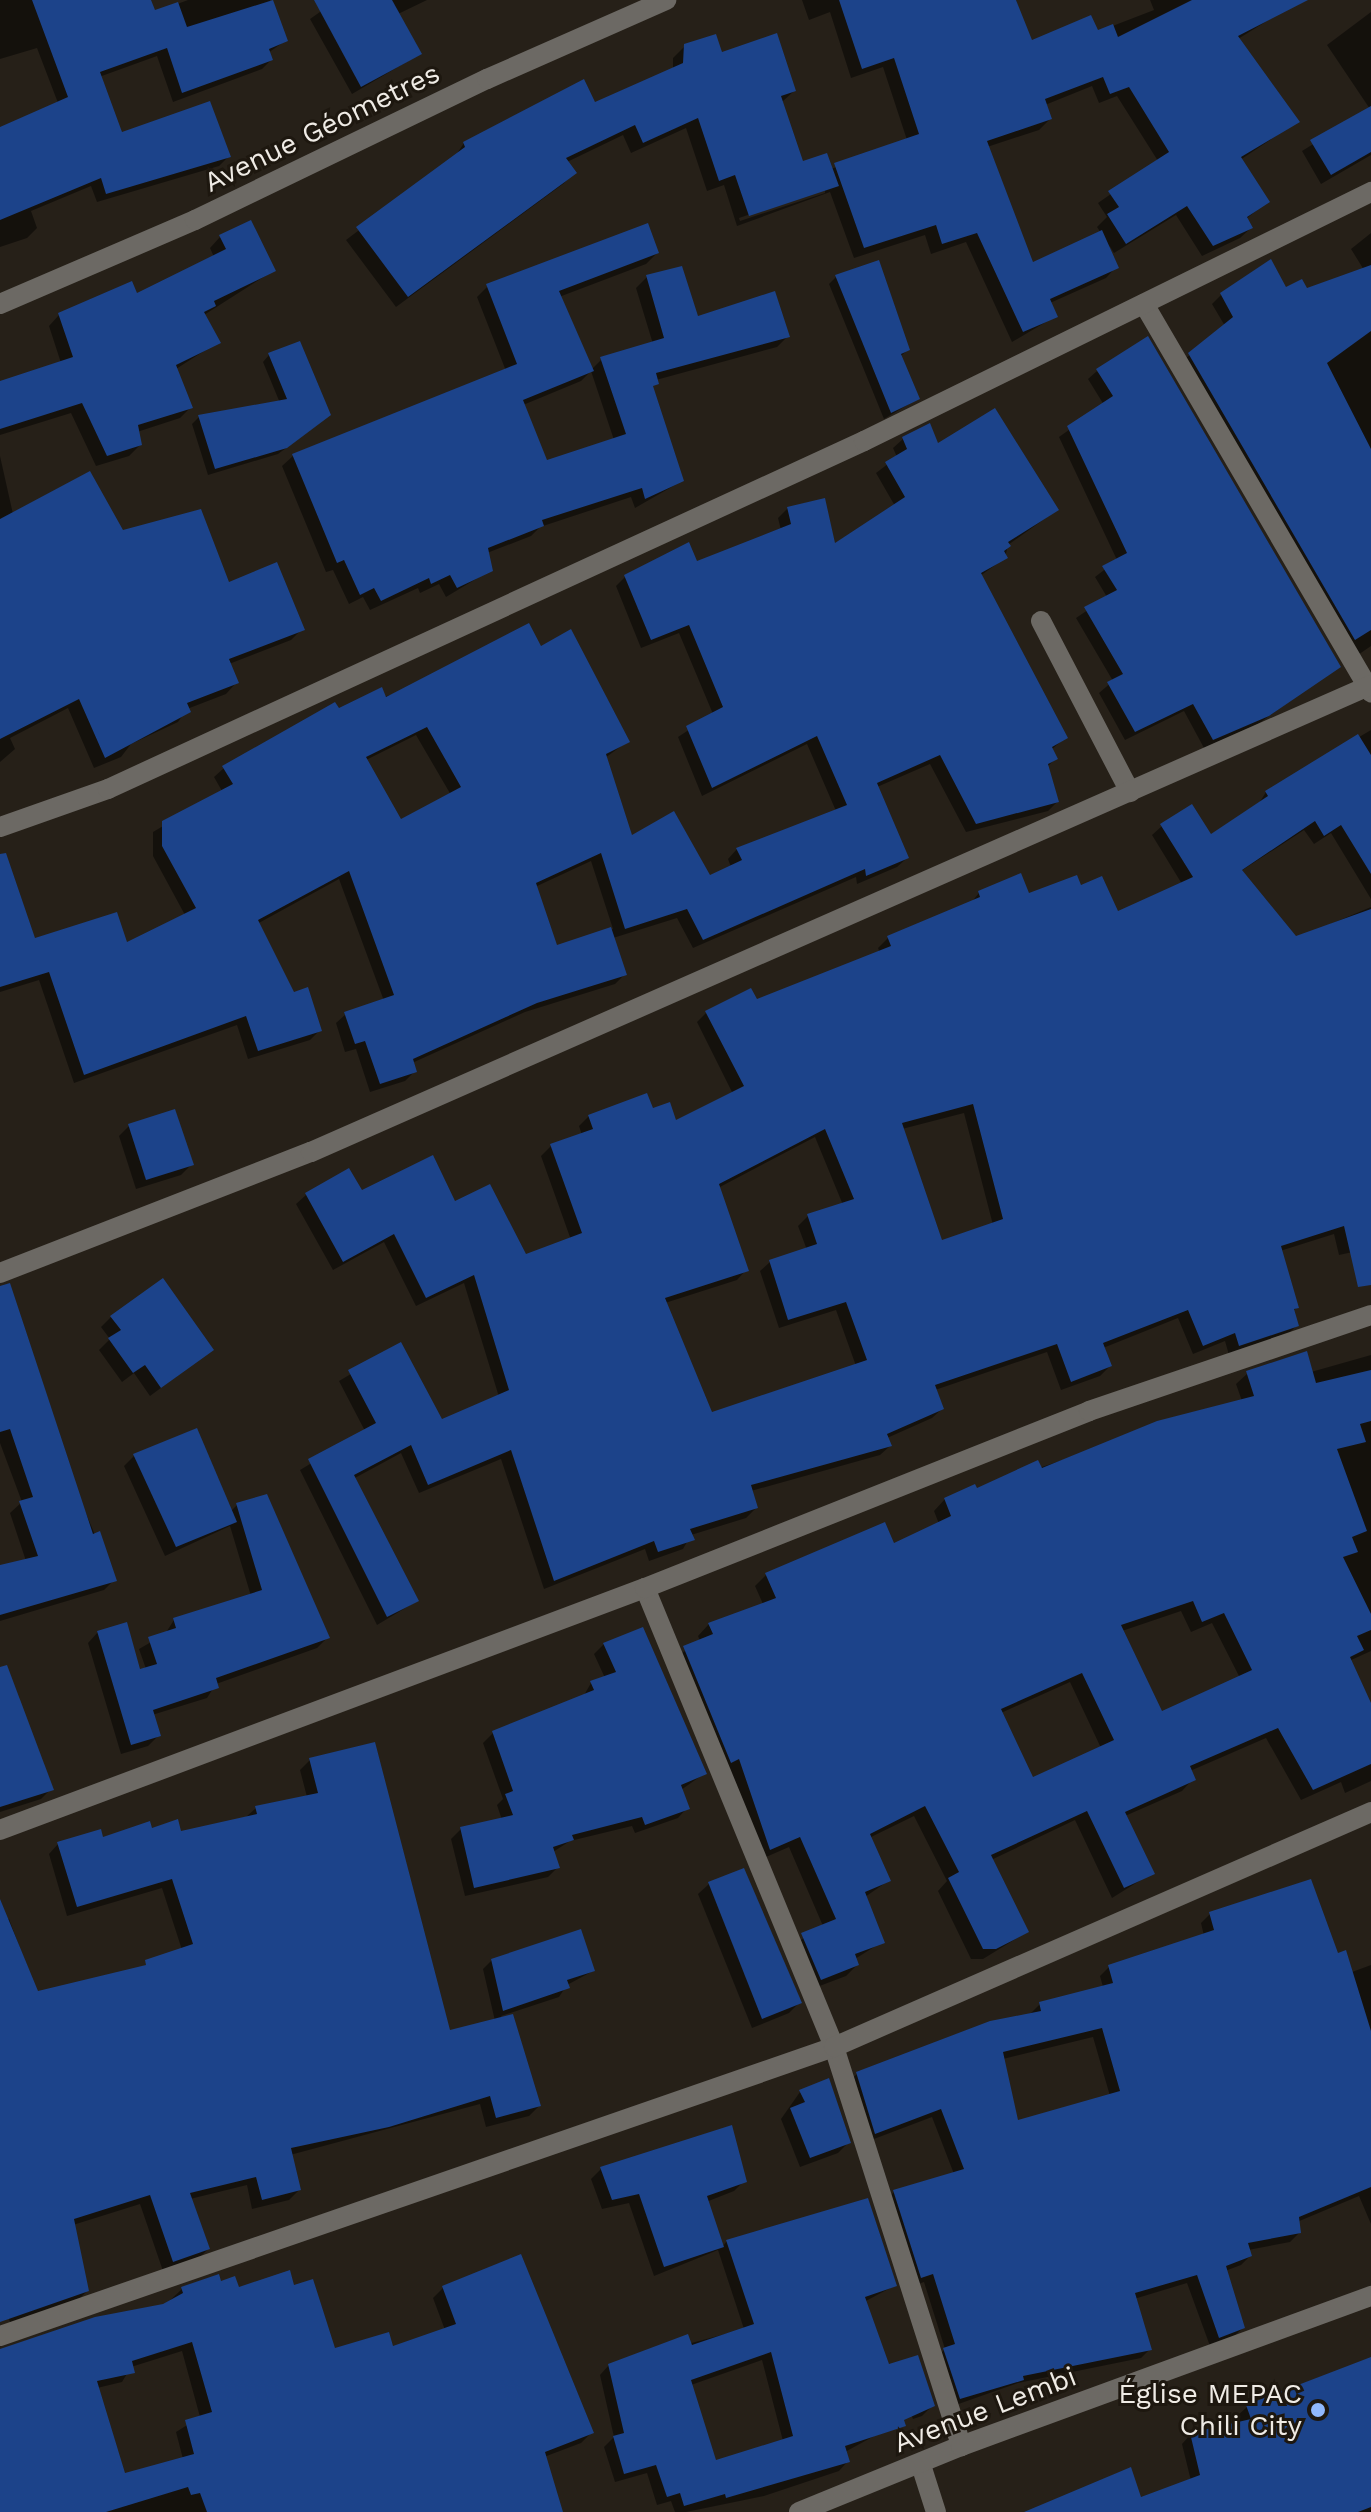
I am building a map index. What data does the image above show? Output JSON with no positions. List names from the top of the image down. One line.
{"streets":{"street":["Avenue Géometres","Avenue Lembi"]},"places":["Église MEPAC Chili City"]}
